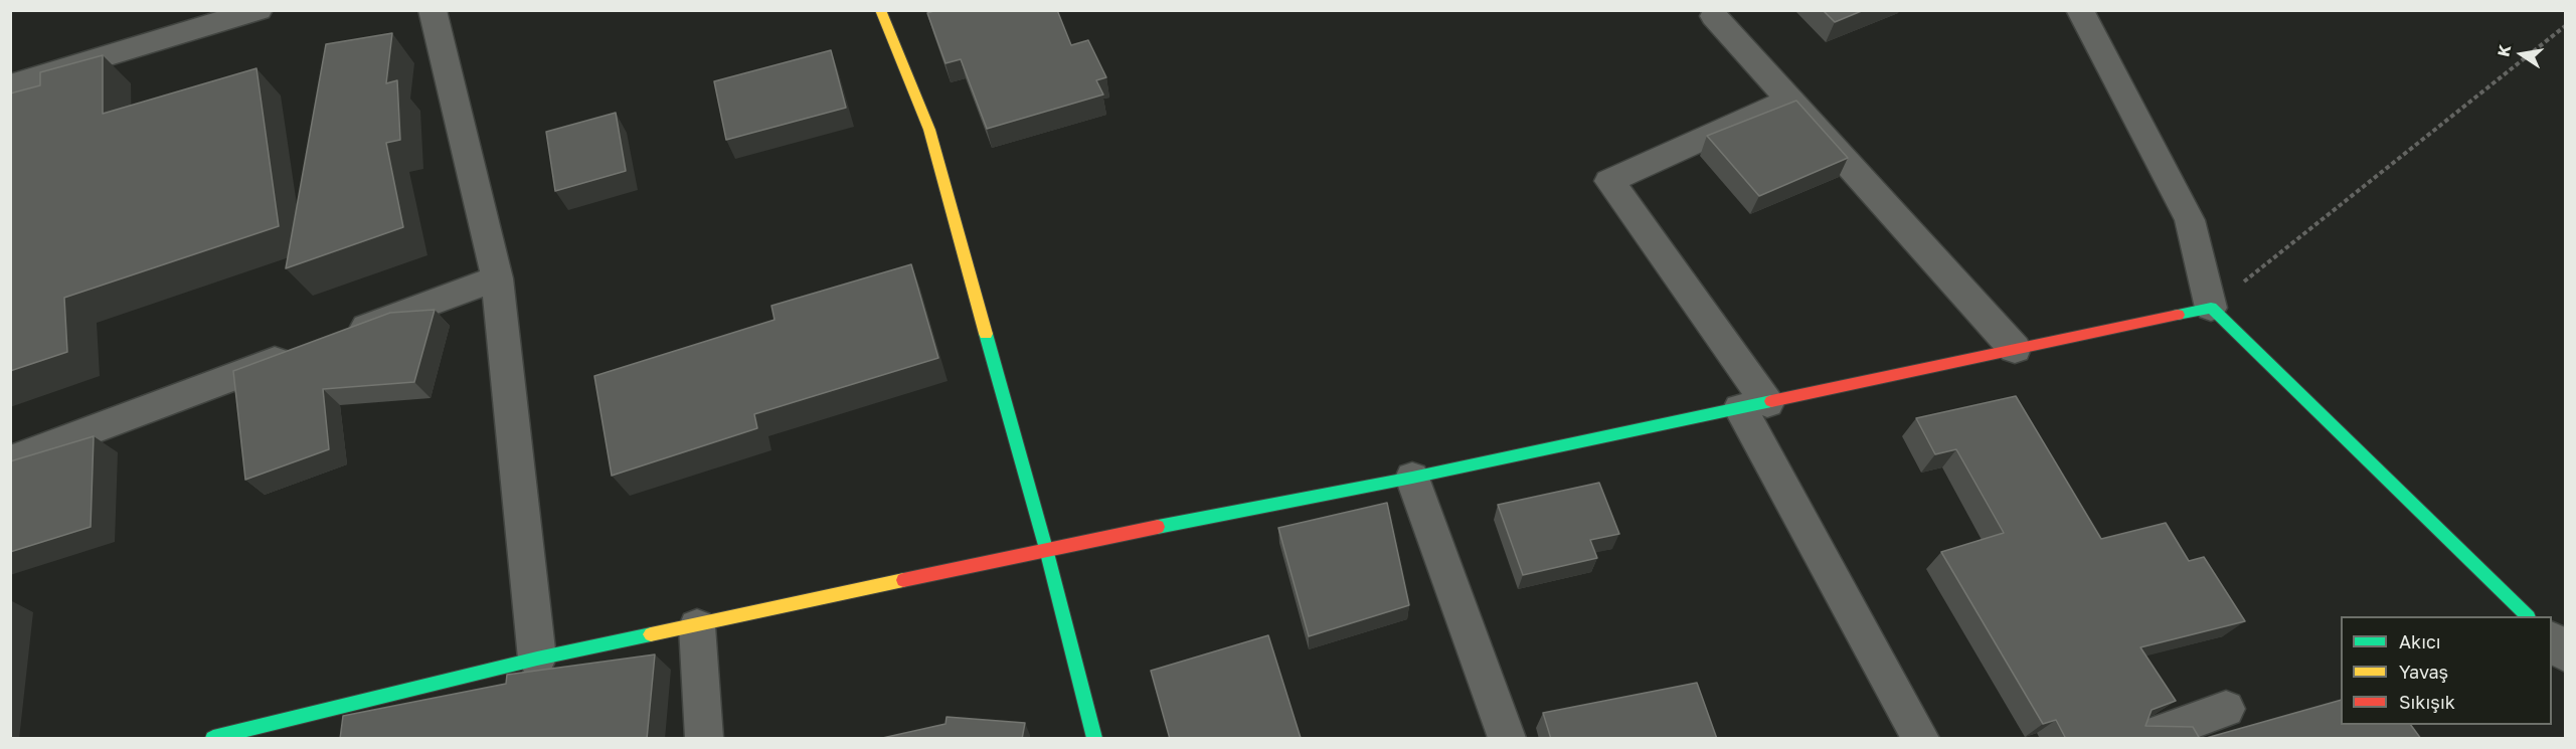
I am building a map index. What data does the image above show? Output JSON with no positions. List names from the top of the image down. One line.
{"legend":["Akıcı","Yavaş","Sıkışık"],"north":"left"}
